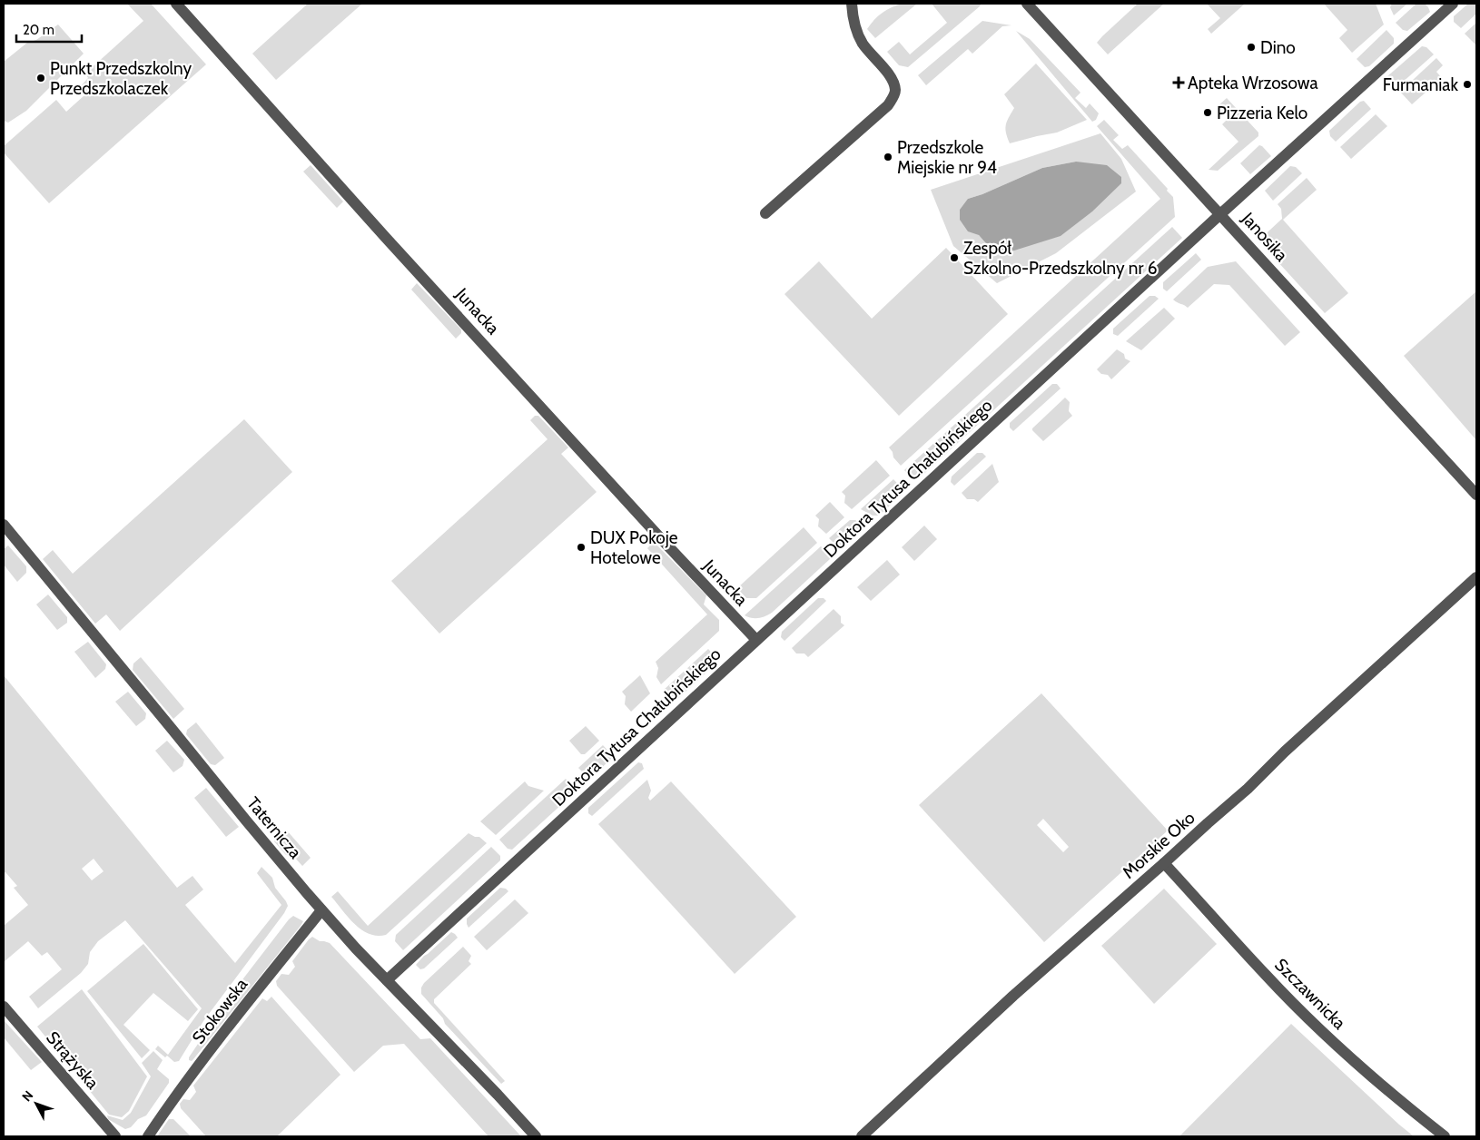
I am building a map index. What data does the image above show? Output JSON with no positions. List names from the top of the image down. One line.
{"streets":{"street":["Janosika","Junacka","Doktora Tytusa Chałubińskiego","Taternicza","Morskie Oko","Szczawnicka","Stokowska","Strążyska"]},"crossings":[["Janosika","Doktora Tytusa Chałubińskiego"],["Junacka","Doktora Tytusa Chałubińskiego"],["Doktora Tytusa Chałubińskiego","Taternicza"],["Taternicza","Stokowska"],["Morskie Oko","Szczawnicka"]],"places":{"other":["Dino","Punkt Przedszkolny Przedszkolaczek","Furmaniak","Pizzeria Kelo","Przedszkole Miejskie nr 94","Zespół Szkolno-Przedszkolny nr 6","DUX Pokoje Hotelowe"],"health":["Apteka Wrzosowa"]},"scale_bar":"20 m","north":"top left"}
